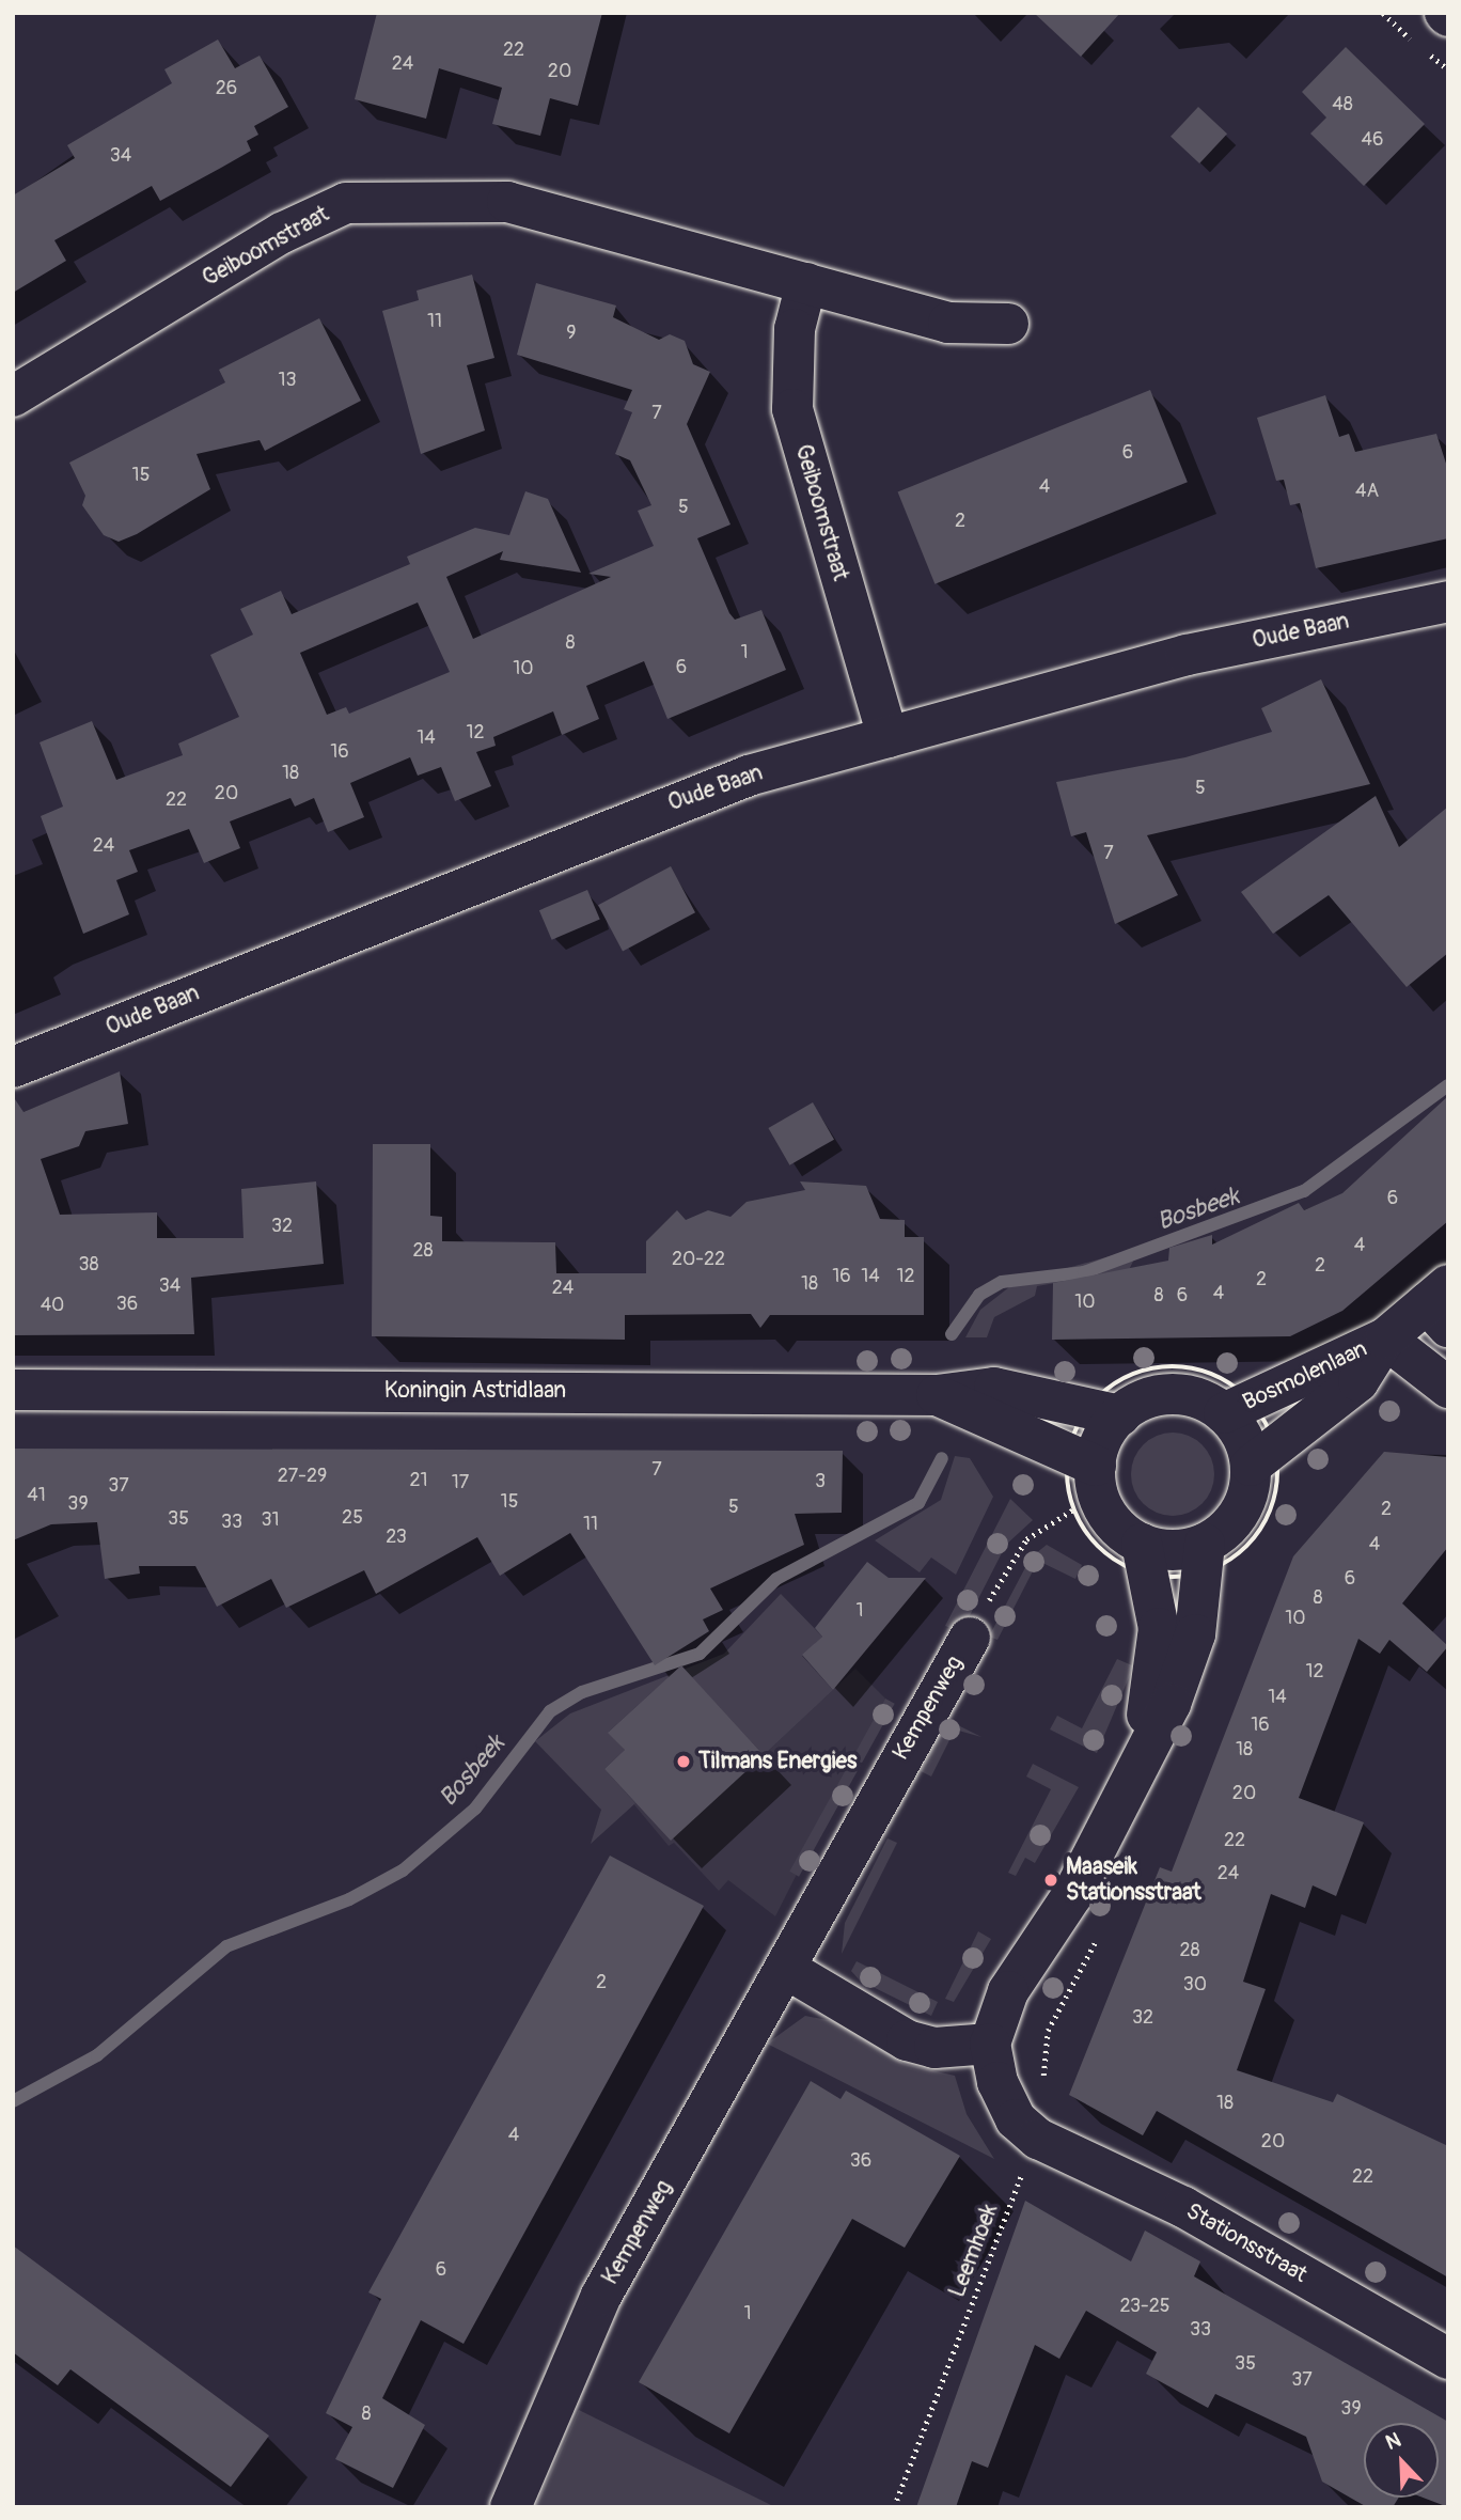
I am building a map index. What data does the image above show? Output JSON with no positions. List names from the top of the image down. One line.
{"streets":{"street":["Geiboomstraat","Oude Baan","Bosmolenlaan","Koningin Astridlaan","Kempenweg","Stationsstraat"],"path":["Leemhoek"]},"crossings":[["Geiboomstraat","Oude Baan"],["Stationsstraat","Leemhoek"]],"water":["Bosbeek"],"places":["Tilmans Energies","Maaseik Stationsstraat"],"house_numbers":["22","24","20","26","48","46","34","11","9","13","7","6","15","4","4A","5","2","8","1","6","10","12","14","16","18","5","20","22","24","7","6","32","4","28","20-22","38","2","16","14","12","2","18","34","24","4","8","6","10","36","40","7","27-29","21","3","17","37","41","15","39","5","2","25","35","31","33","11","23","4","6","8","1","10","12","14","16","18","20","22","24","28","2","30","32","18","4","20","36","22","6","23-25","1","33","35","37","39","8"],"north":"top left"}
